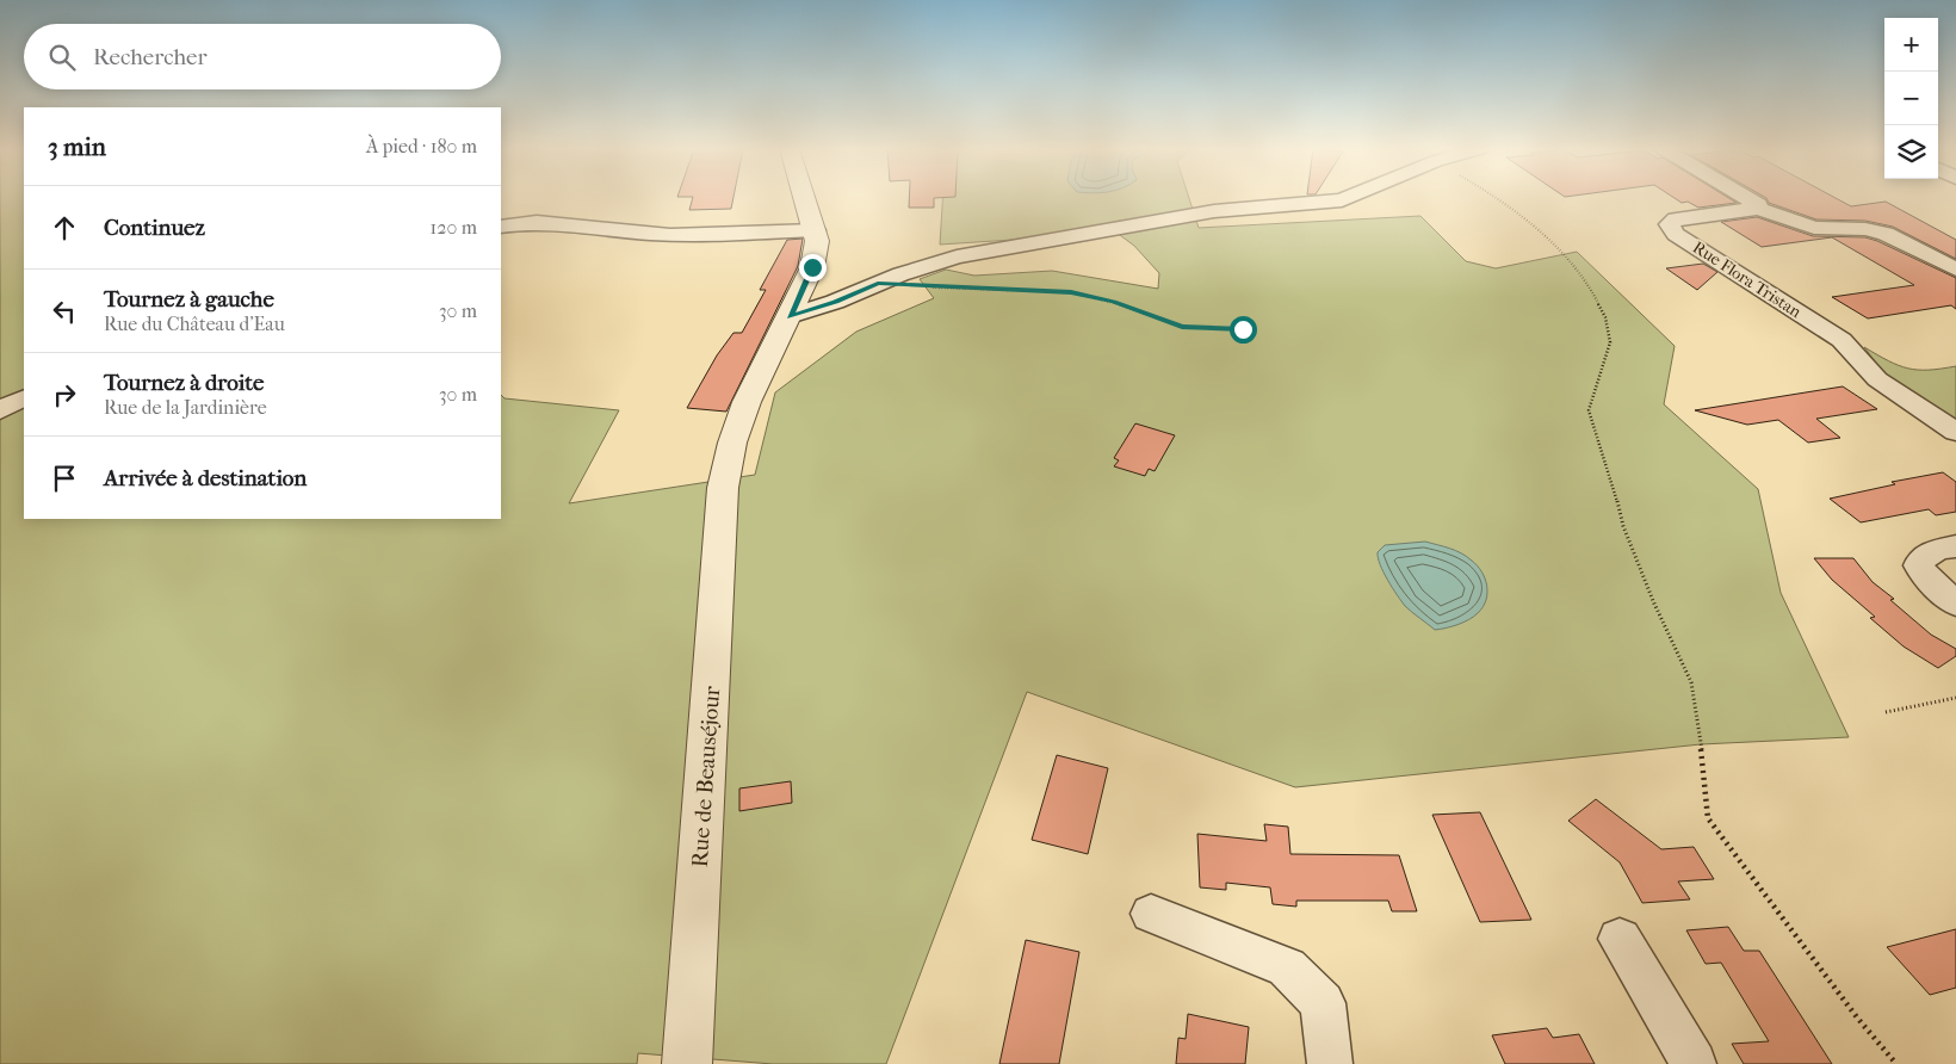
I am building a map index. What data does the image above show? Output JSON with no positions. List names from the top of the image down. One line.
{"streets":{"street":["Rue Flora Tristan","Rue de Beauséjour"]},"page":{"map_buttons":["+","−"],"search":"Rechercher","heading":["3 min","À pied · 180 m"],"list":[["Continuez","120 m"],["Tournez à gauche","Rue du Château d'Eau","30 m"],["Tournez à droite","Rue de la Jardinière","30 m"],"Arrivée à destination"]}}
